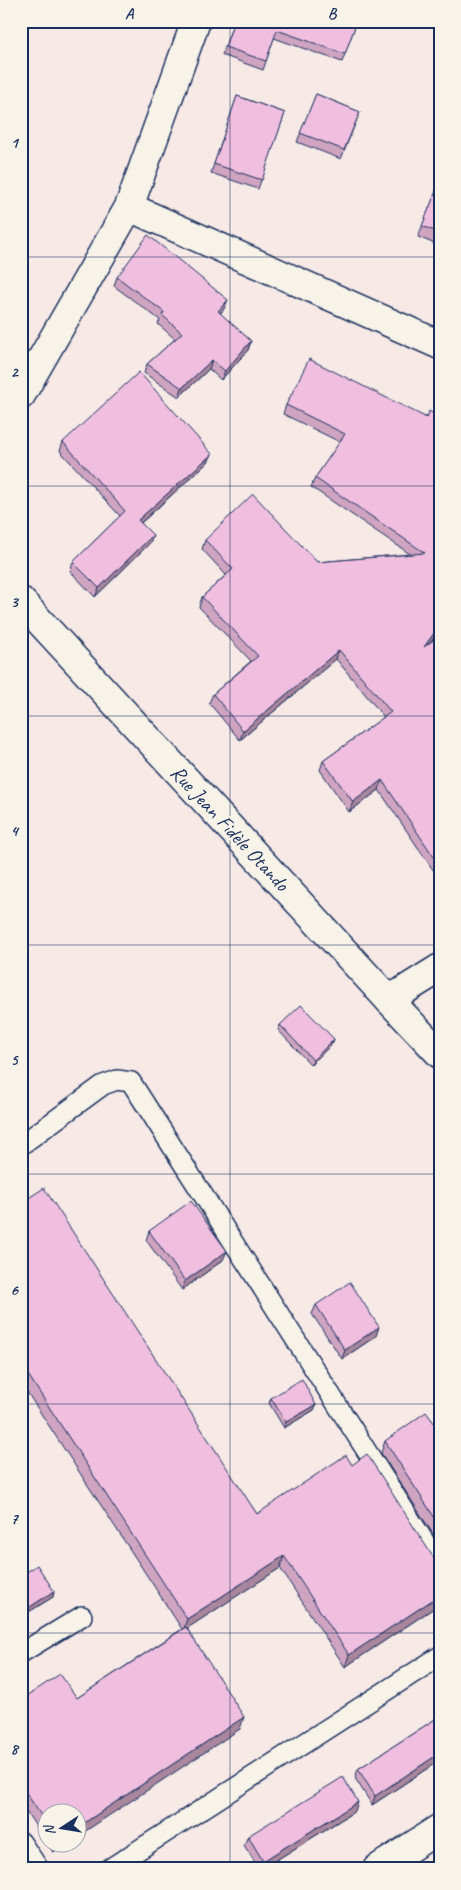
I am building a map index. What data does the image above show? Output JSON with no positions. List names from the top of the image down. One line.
{"streets":{"street":["Rue Jean Fidèle Otando"]},"north":"left","grid":{"columns":["A","B"],"rows":["1","2","3","4","5","6","7","8"]}}
